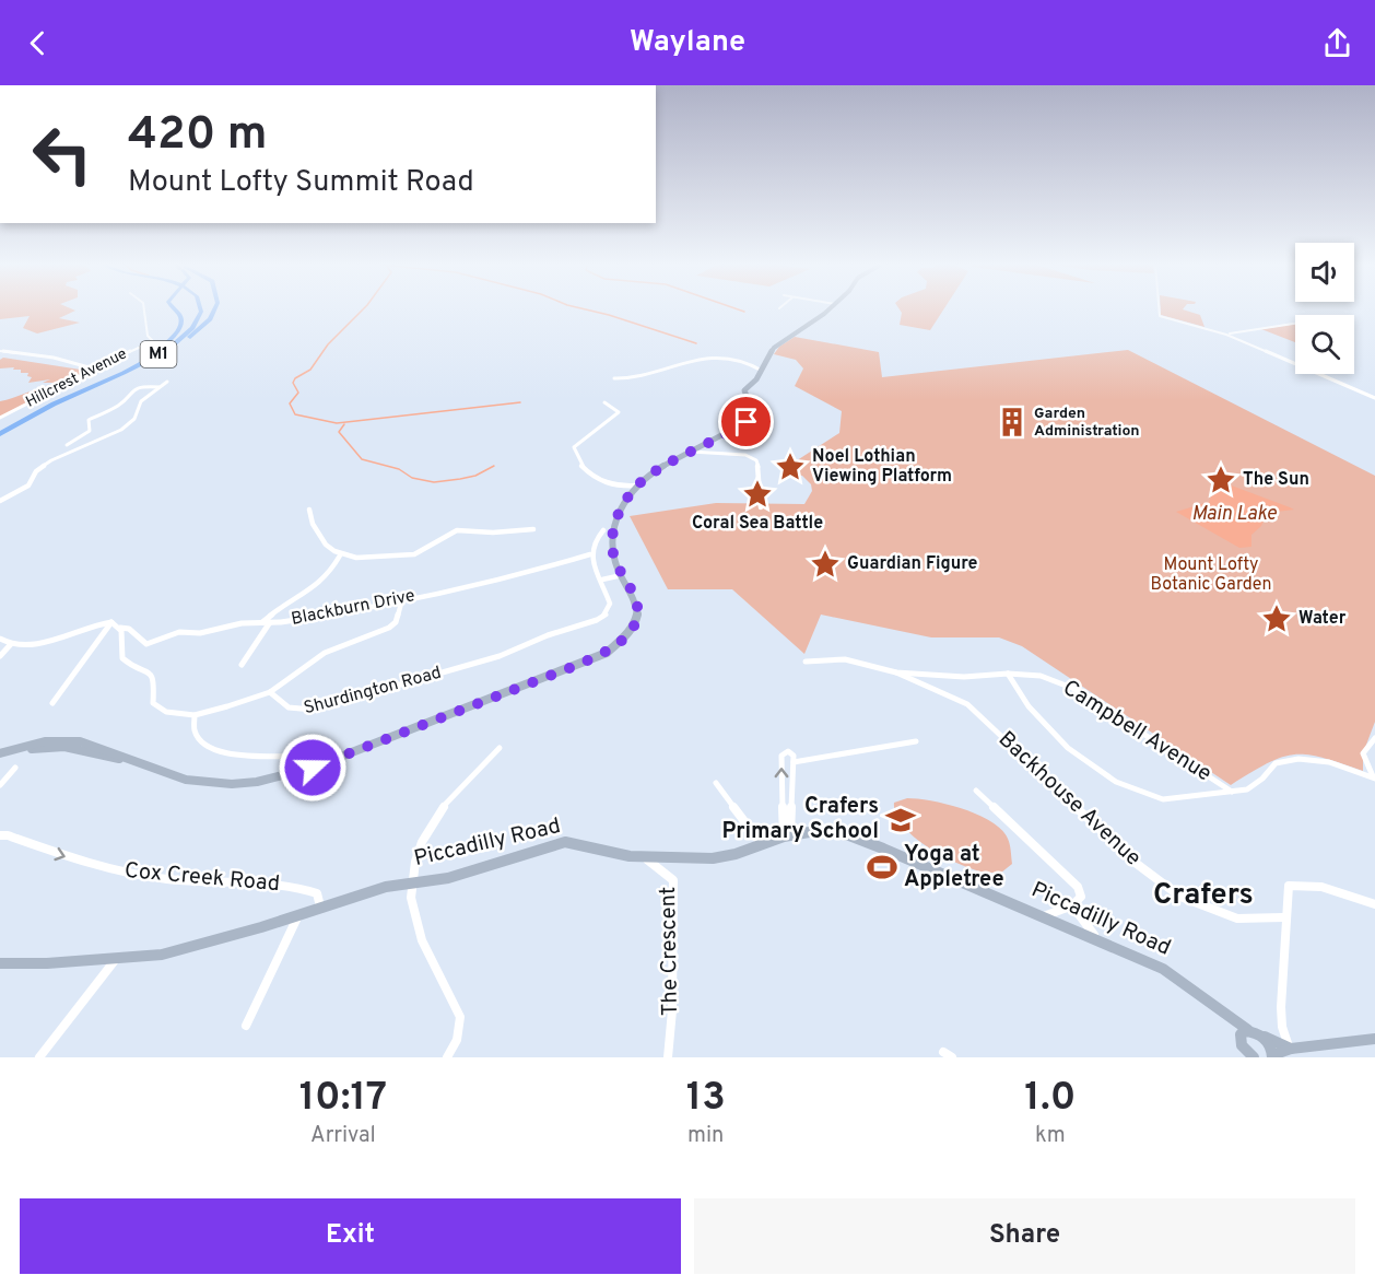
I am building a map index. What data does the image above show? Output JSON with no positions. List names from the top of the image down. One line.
{"streets":{"highway":["M1"],"main road":["Piccadilly Road"],"street":["Hillcrest Avenue","Blackburn Drive","Shurdington Road","Campbell Avenue","Backhouse Avenue","Cox Creek Road","The Crescent"]},"crossings":[["Blackburn Drive","Shurdington Road"],["Campbell Avenue","Backhouse Avenue"],["Piccadilly Road","Cox Creek Road"],["Piccadilly Road","The Crescent"]],"one_way":["Cox Creek Road"],"districts":["Crafers"],"water":["Main Lake"],"parks":["Mount Lofty Botanic Garden"],"places":{"building":["Garden Administration"],"place":["Noel Lothian Viewing Platform","The Sun","Coral Sea Battle","Guardian Figure","Water"],"school or university":["Crafers Primary School"],"sports":["Yoga at Appletree"]},"page":{"header":"Waylane","turn":["420 m","Mount Lofty Summit Road"],"eta":["10:17","Arrival","13","min","1.0","km"],"buttons":["Exit","Share"]}}
